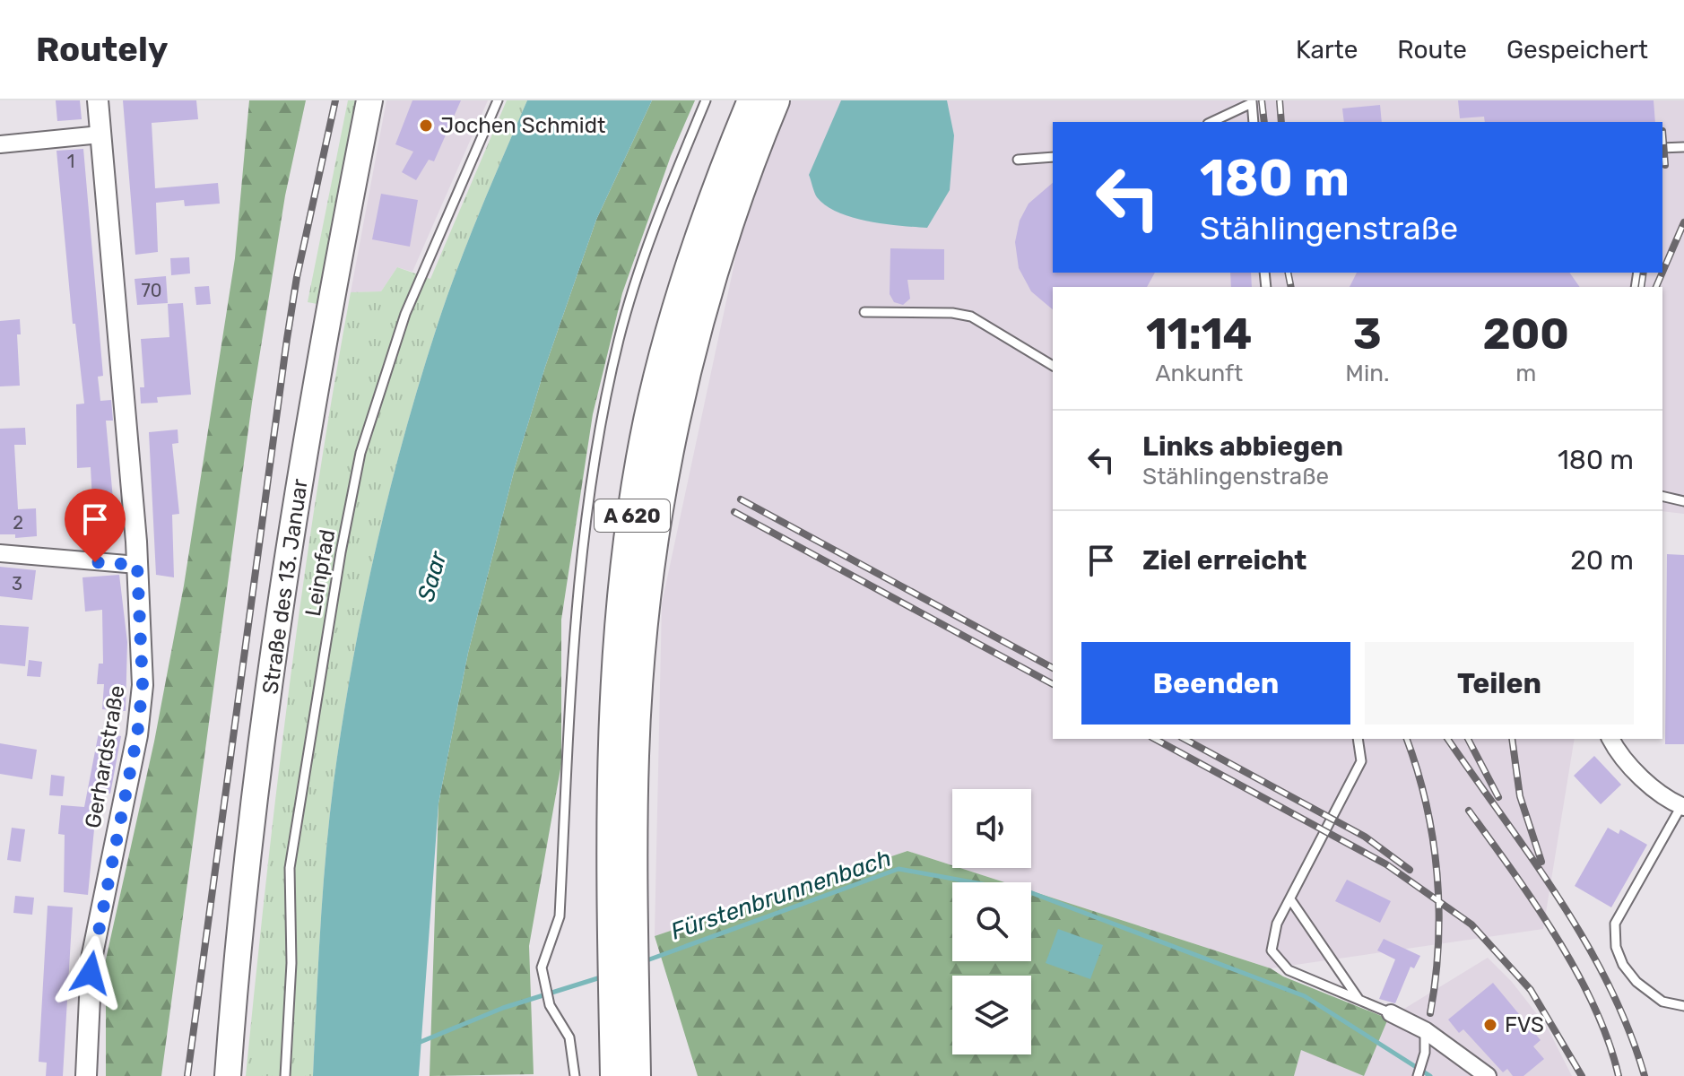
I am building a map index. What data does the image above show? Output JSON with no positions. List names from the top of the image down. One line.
{"streets":{"highway":["A 620"],"main road":["Straße des 13. Januar"],"street":["Gerhardstraße"],"lane":["Leinpfad"]},"water":["Saar","Fürstenbrunnenbach"],"places":["Jochen Schmidt","FVS"],"house_numbers":["1","70","2","3"],"page":{"header":"Routely","nav":["Karte","Route","Gespeichert"],"turn":["180 m","Stählingenstraße"],"eta":["11:14","Ankunft","3","Min.","200","m"],"list":[{"name":"Links abbiegen","note":"Stählingenstraße","value":"180 m"},{"name":"Ziel erreicht","value":"20 m"}],"buttons":["Beenden","Teilen"]}}
